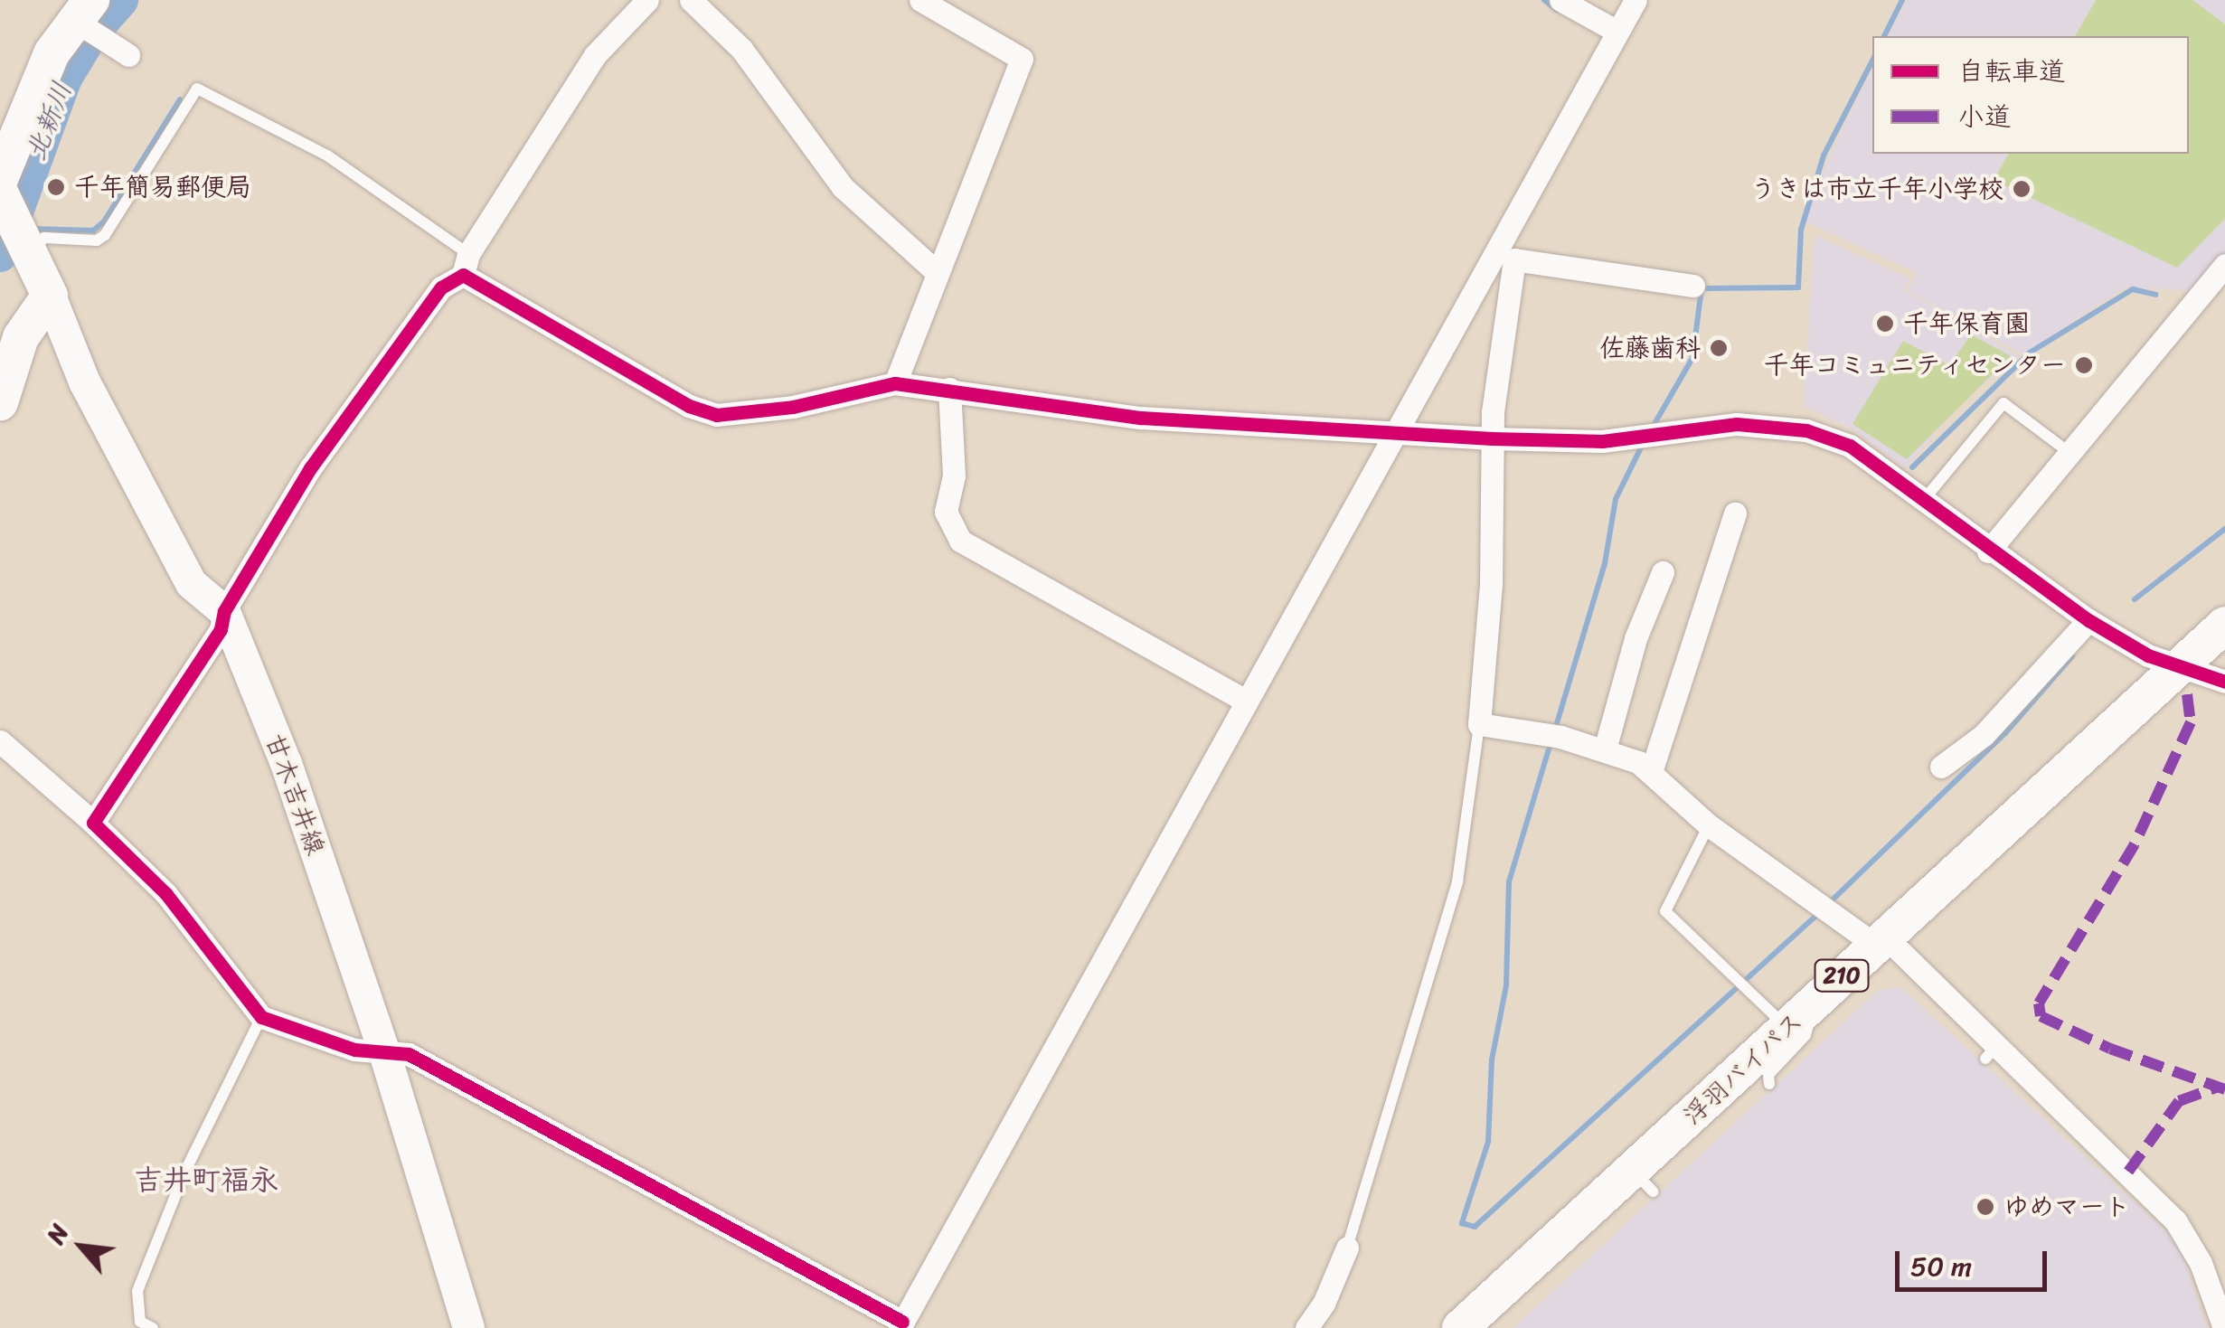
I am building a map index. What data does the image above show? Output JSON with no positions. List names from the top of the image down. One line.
{"streets":{"main road":["甘木吉井線","210","浮羽バイパス"]},"districts":["吉井町福永"],"water":["北新川"],"places":["千年簡易郵便局","うきは市立千年小学校","千年保育園","佐藤歯科","千年コミュニティセンター","ゆめマート"],"legend":["自転車道","小道"],"scale_bar":"50 m","north":"top left"}
